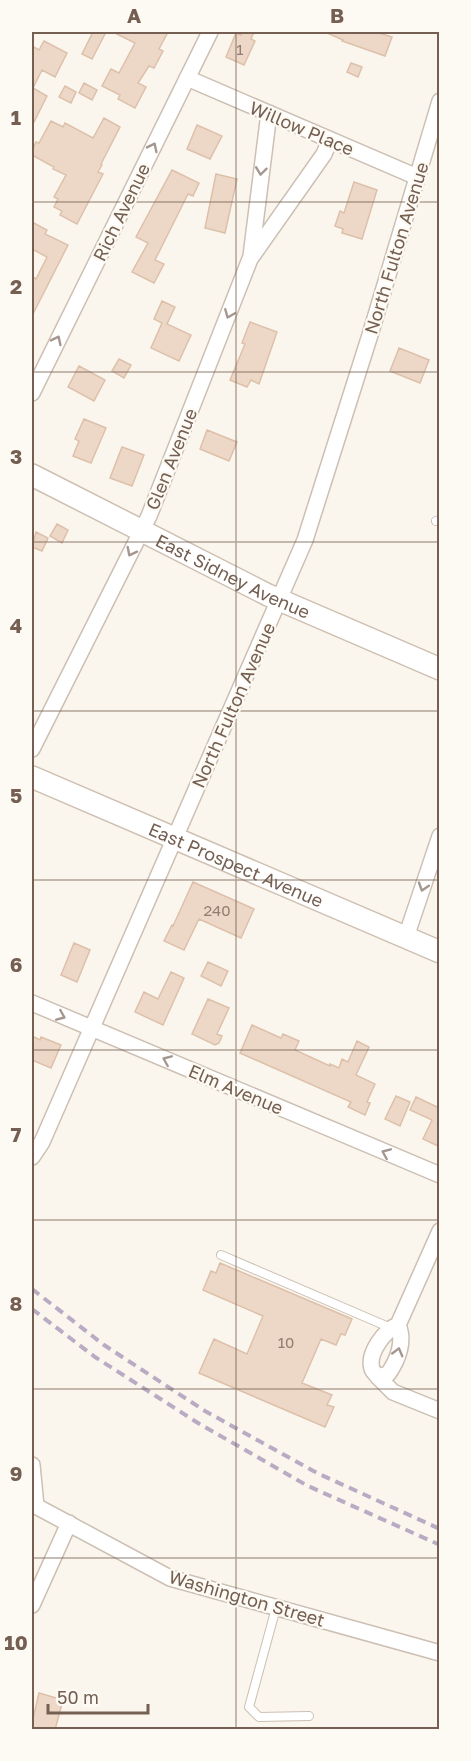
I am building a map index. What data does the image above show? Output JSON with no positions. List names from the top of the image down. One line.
{"streets":{"street":["Willow Place","Rich Avenue","North Fulton Avenue","Glen Avenue","East Sidney Avenue","East Prospect Avenue","Elm Avenue","Washington Street"]},"crossings":[["Willow Place","Rich Avenue"],["Willow Place","North Fulton Avenue"],["Willow Place","Glen Avenue"],["North Fulton Avenue","East Sidney Avenue"],["North Fulton Avenue","East Prospect Avenue"],["North Fulton Avenue","Elm Avenue"],["Glen Avenue","East Sidney Avenue"]],"one_way":["Rich Avenue","Glen Avenue"],"house_numbers":["1","240","10"],"scale_bar":"50 m","grid":{"columns":["A","B"],"rows":["1","2","3","4","5","6","7","8","9","10"]}}
